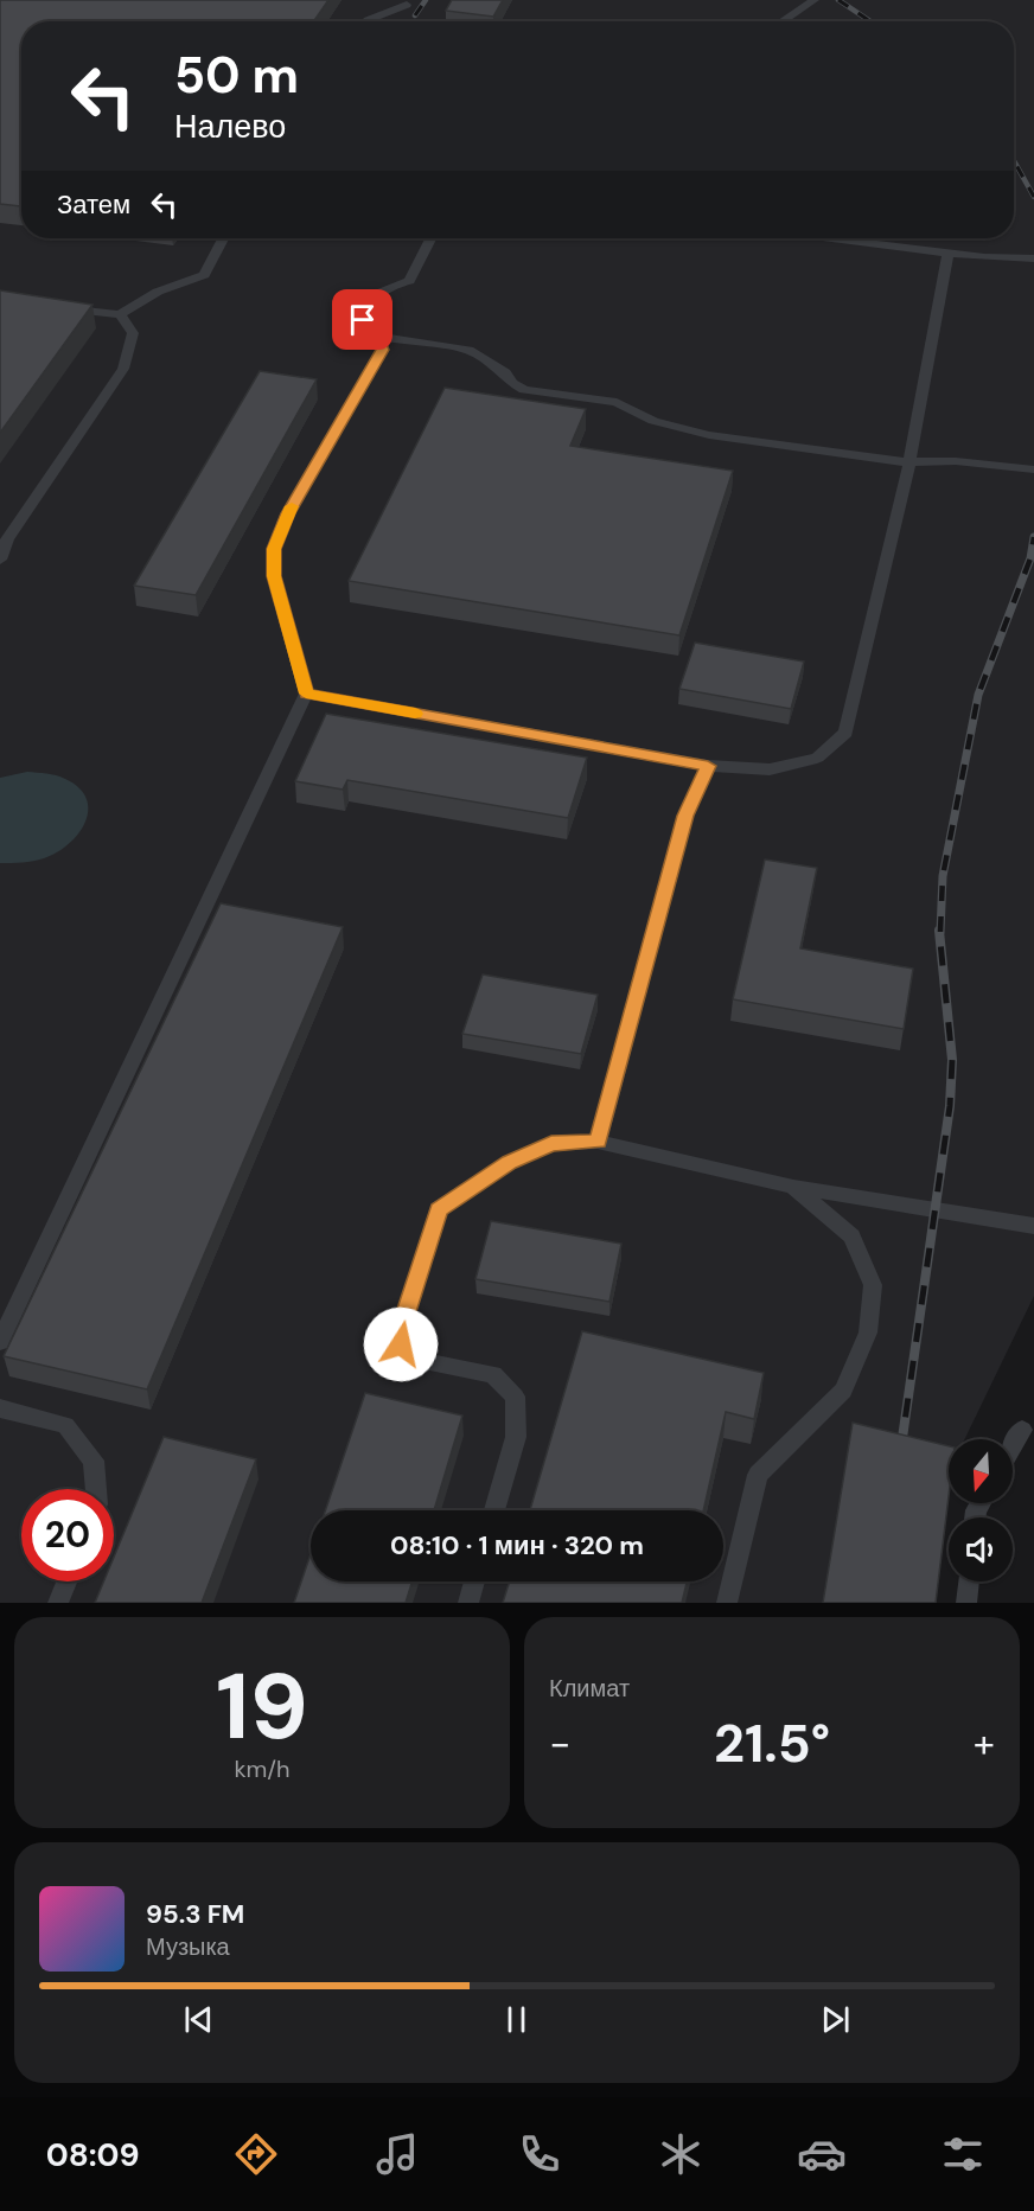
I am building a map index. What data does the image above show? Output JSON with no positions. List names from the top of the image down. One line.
{"north":"bottom","page":{"turn":["50 m","Налево"],"then":"Затем","limit":"20","trip":"08:10 · 1 мин · 320 m","tile":[["19","km/h"],"Климат"],"heat":["−","21.5°","+"],"song":["95.3 FM","Музыка"],"tabs":"08:09"}}
